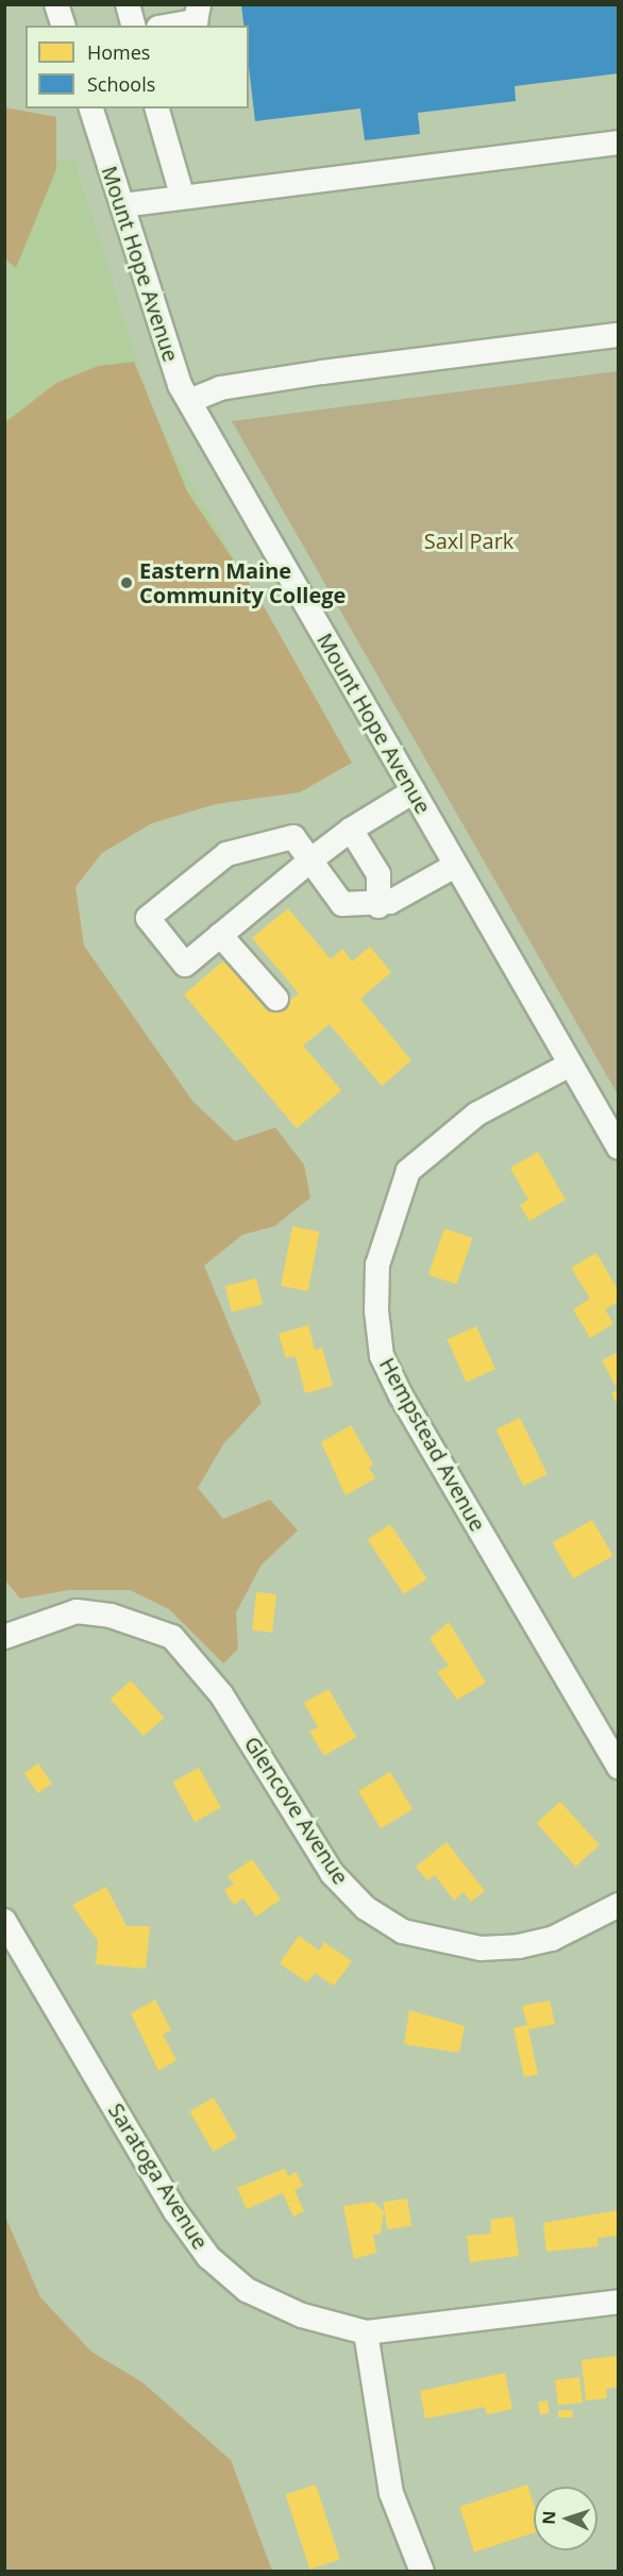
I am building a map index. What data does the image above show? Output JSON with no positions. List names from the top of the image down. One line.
{"streets":{"street":["Mount Hope Avenue","Hempstead Avenue","Glencove Avenue","Saratoga Avenue"]},"crossings":[["Mount Hope Avenue","Hempstead Avenue"]],"parks":["Saxl Park"],"places":["Eastern Maine Community College"],"legend":["Homes","Schools"],"north":"left"}
